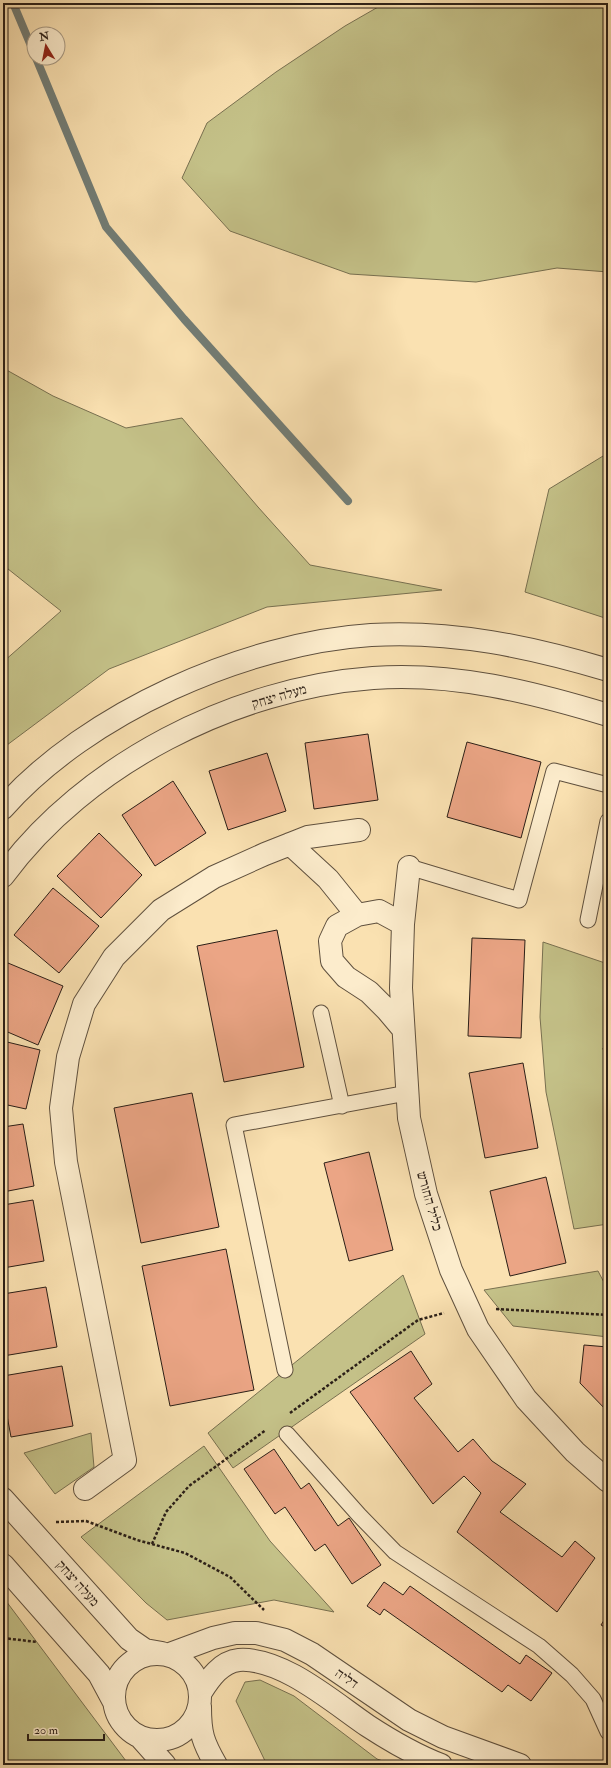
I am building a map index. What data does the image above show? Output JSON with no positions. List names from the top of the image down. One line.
{"streets":{"street":["מעלה יצחק","כליל החורש","דליה"]},"crossings":[["מעלה יצחק","דליה"]],"scale_bar":"20 m","north":"top"}
